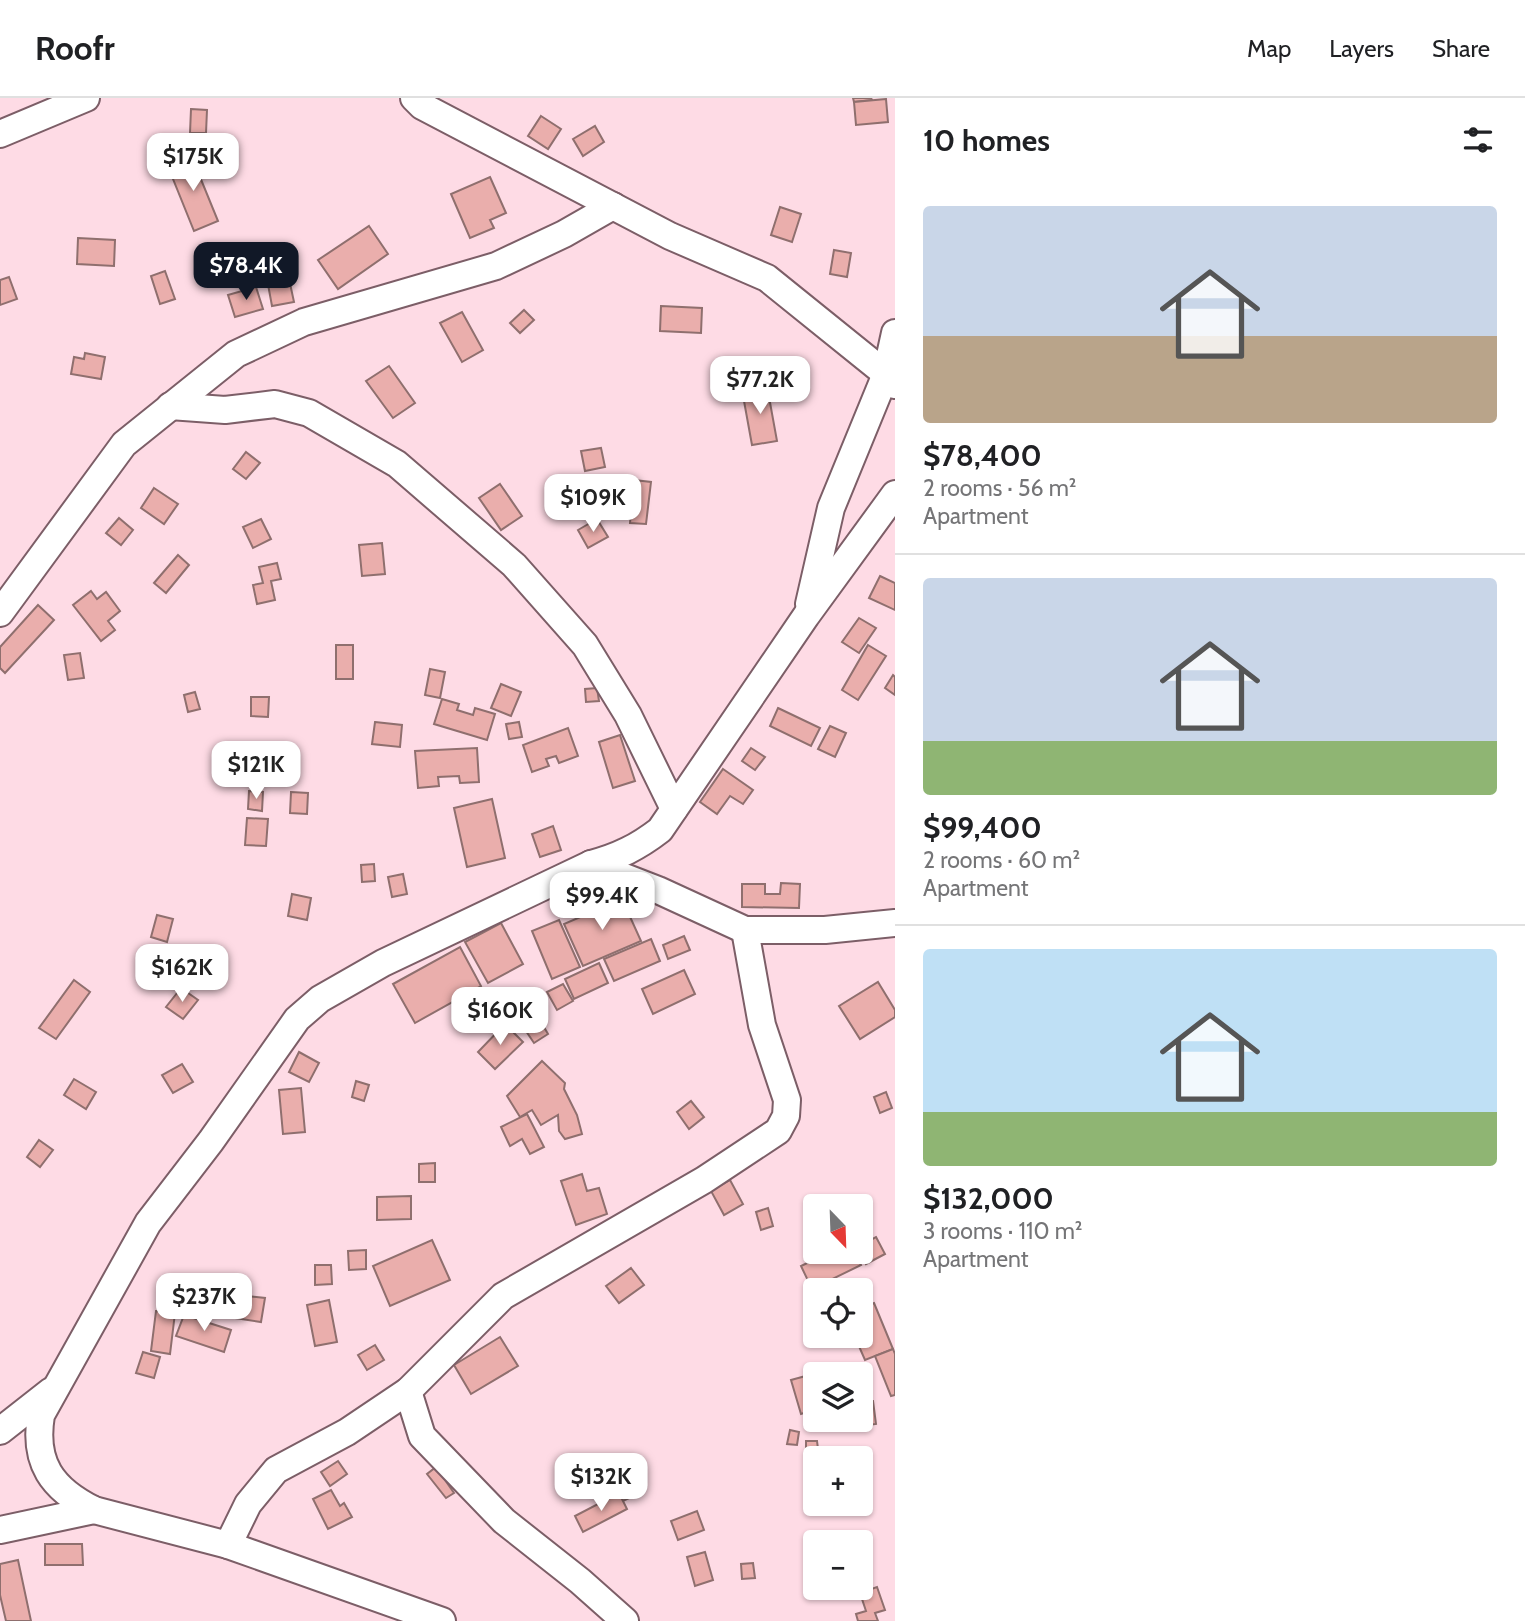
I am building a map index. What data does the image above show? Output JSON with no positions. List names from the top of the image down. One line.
{"north":"bottom right","page":{"header":"Roofr","nav":["Map","Layers","Share"],"heading":"10 homes","price":["$175K","$78.4K","$77.2K","$109K","$121K","$99.4K","$162K","$160K","$237K","$132K"],"list":[{"name":"$78,400","note":"2 rooms · 56 m² · Apartment"},{"name":"$99,400","note":"2 rooms · 60 m² · Apartment"},{"name":"$132,000","note":"3 rooms · 110 m² · Apartment"}],"map_buttons":["+","−"]}}
